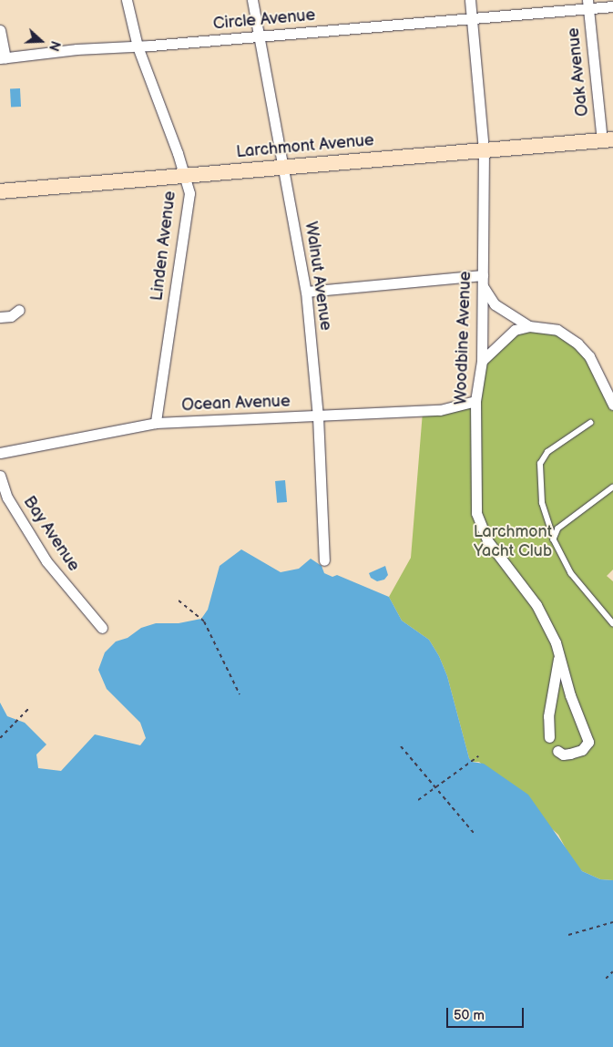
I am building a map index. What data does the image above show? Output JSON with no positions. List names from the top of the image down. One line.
{"streets":{"street":["Circle Avenue","Oak Avenue","Larchmont Avenue","Linden Avenue","Walnut Avenue","Woodbine Avenue","Ocean Avenue","Bay Avenue"]},"crossings":[["Circle Avenue","Oak Avenue"],["Circle Avenue","Linden Avenue"],["Circle Avenue","Walnut Avenue"],["Circle Avenue","Woodbine Avenue"],["Oak Avenue","Larchmont Avenue"],["Larchmont Avenue","Linden Avenue"],["Larchmont Avenue","Walnut Avenue"],["Larchmont Avenue","Woodbine Avenue"],["Linden Avenue","Ocean Avenue"],["Walnut Avenue","Ocean Avenue"],["Woodbine Avenue","Ocean Avenue"]],"parks":["Larchmont Yacht Club"],"scale_bar":"50 m","north":"right"}
